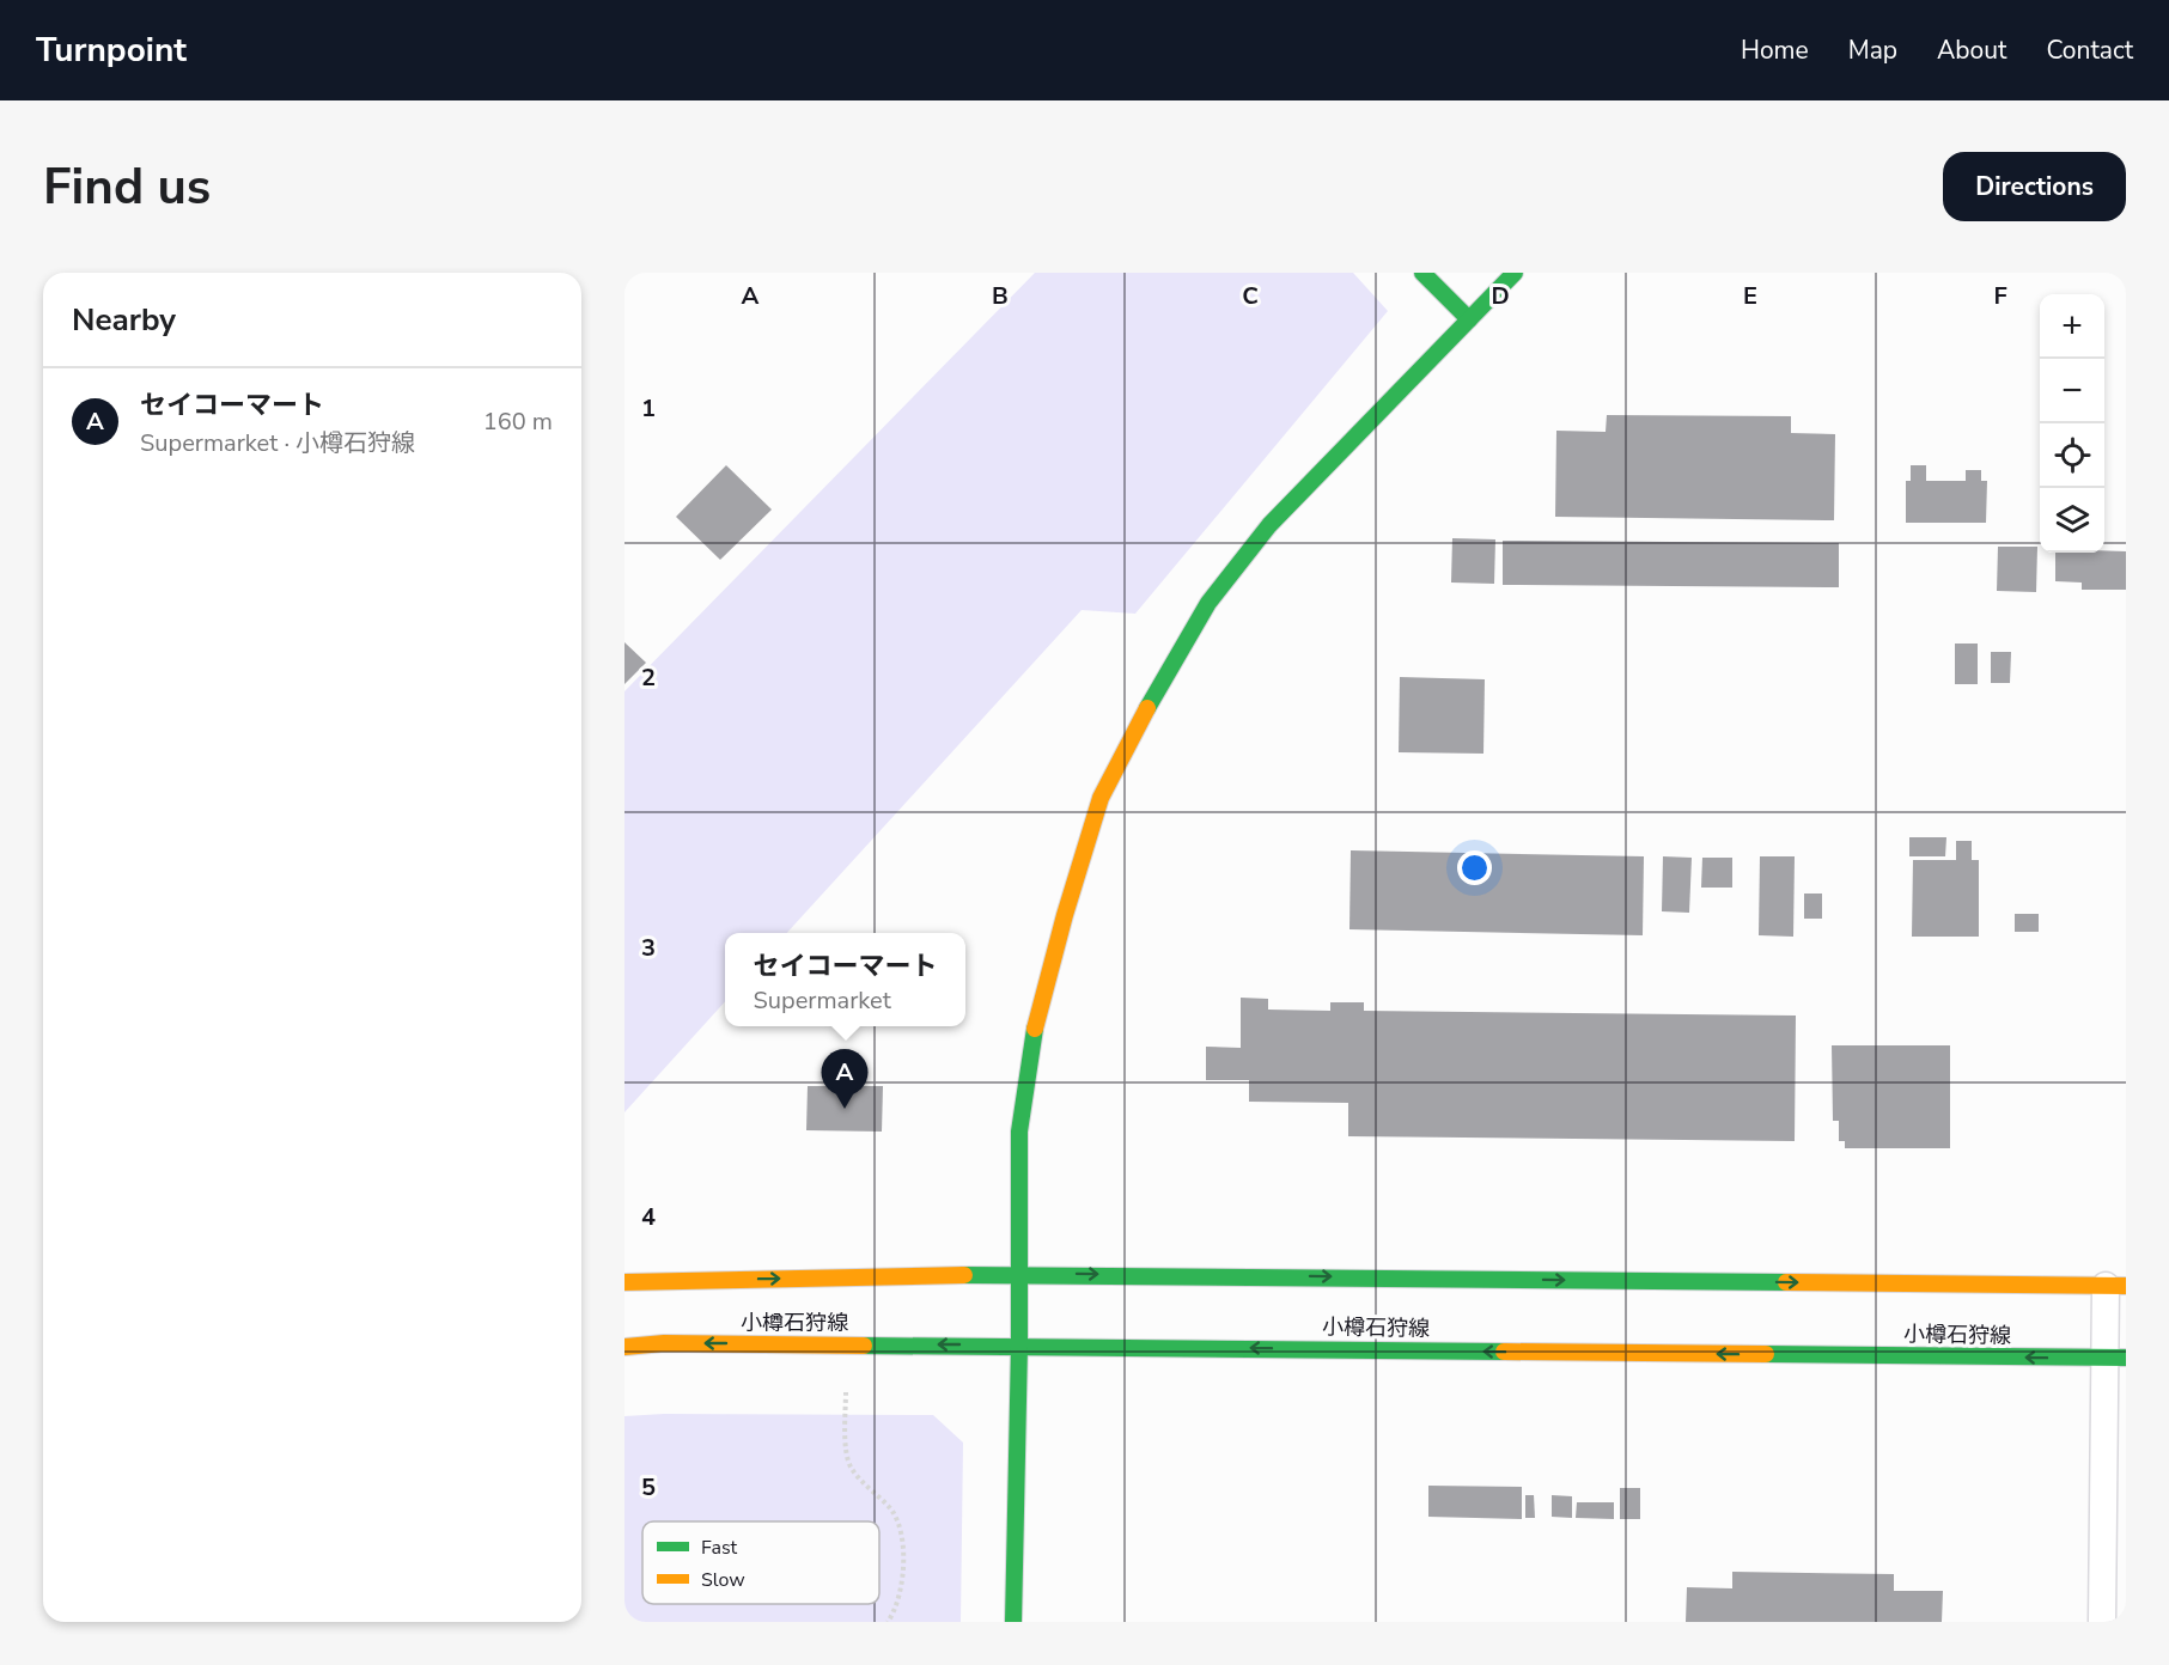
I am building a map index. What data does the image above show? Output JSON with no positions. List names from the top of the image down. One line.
{"streets":{"main road":["小樽石狩線"]},"legend":["Fast","Slow"],"page":{"header":"Turnpoint","nav":["Home","Map","About","Contact"],"buttons":"Directions","title":"Find us","heading":"Nearby","map_buttons":["+","−"],"list":[{"mark":"A","name":"セイコーマート","note":"Supermarket · 小樽石狩線","value":"160 m"}],"popup":["セイコーマート","Supermarket"],"pins":"A"},"grid":{"columns":["A","B","C","D","E","F"],"rows":["1","2","3","4","5"]}}
